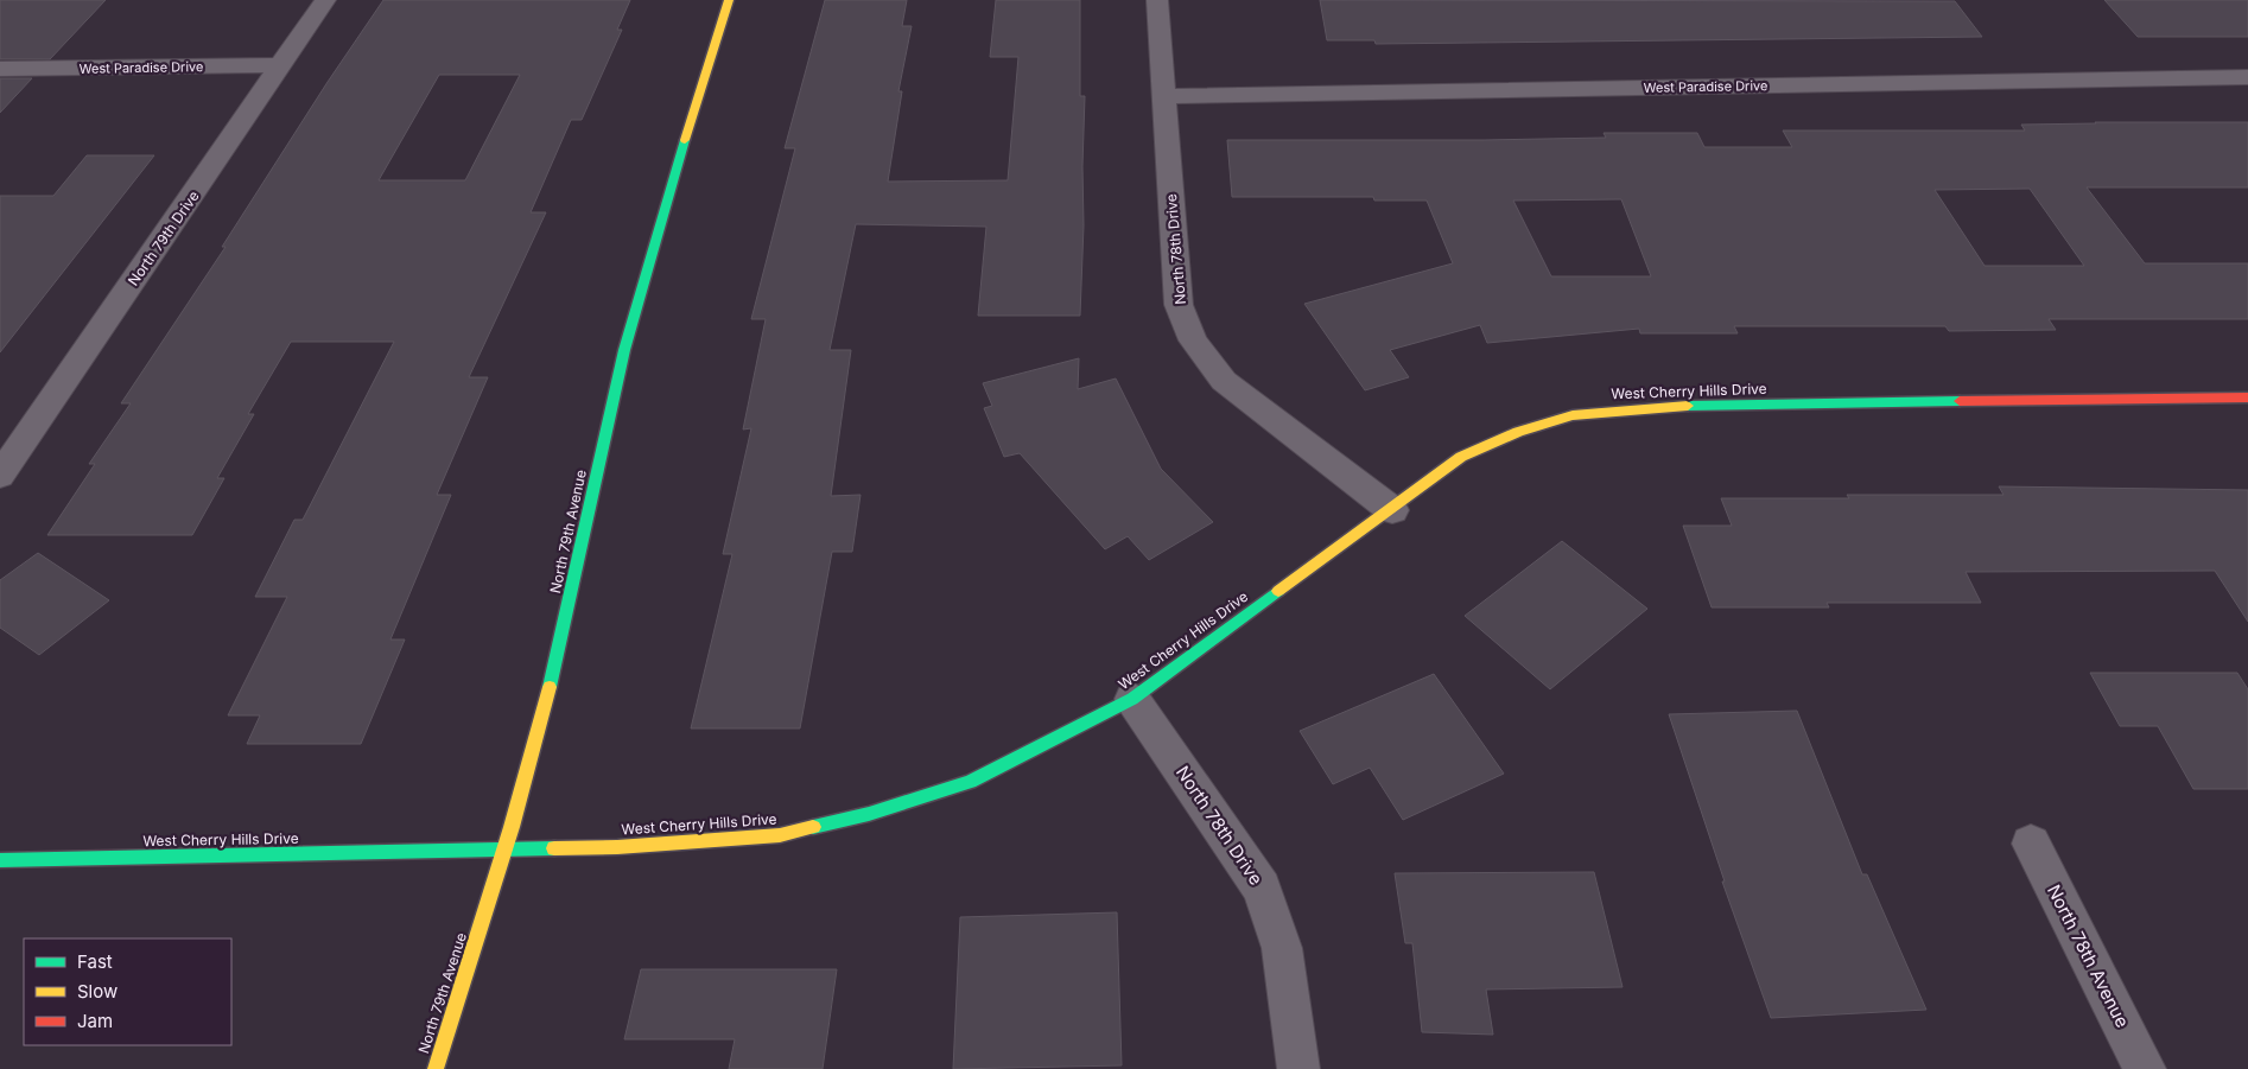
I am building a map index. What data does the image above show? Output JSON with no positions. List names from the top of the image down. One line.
{"streets":{"street":["West Paradise Drive","North 79th Drive","North 78th Drive","West Cherry Hills Drive","North 79th Avenue","North 78th Avenue"]},"crossings":[["West Paradise Drive","North 79th Drive"],["West Paradise Drive","North 78th Drive"],["North 78th Drive","West Cherry Hills Drive"],["West Cherry Hills Drive","North 79th Avenue"]],"legend":["Fast","Slow","Jam"]}
